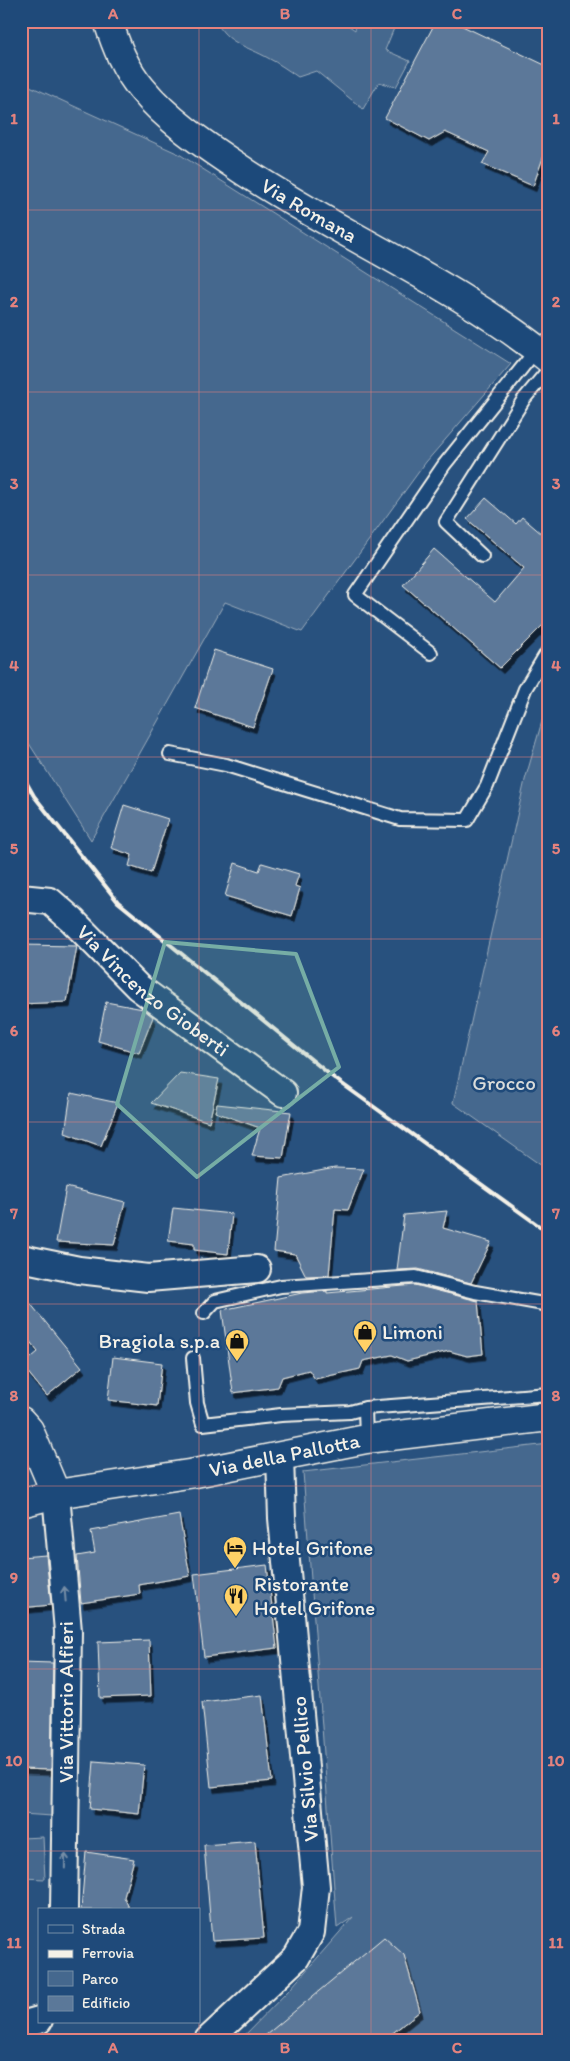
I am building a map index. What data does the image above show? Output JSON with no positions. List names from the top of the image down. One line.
{"streets":{"main road":["Via Romana","Via della Pallotta"],"street":["Via Vincenzo Gioberti","Via Vittorio Alfieri","Via Silvio Pellico"]},"crossings":[["Via della Pallotta","Via Vittorio Alfieri"],["Via della Pallotta","Via Silvio Pellico"]],"one_way":["Via Vittorio Alfieri"],"parks":["Grocco"],"places":{"shop":["Limoni","Bragiola s.p.a"],"hotel":["Hotel Grifone"],"restaurant":["Ristorante Hotel Grifone"]},"legend":["Strada","Ferrovia","Parco","Edificio"],"grid":{"columns":["A","B","C"],"rows":["1","2","3","4","5","6","7","8","9","10","11"]}}
